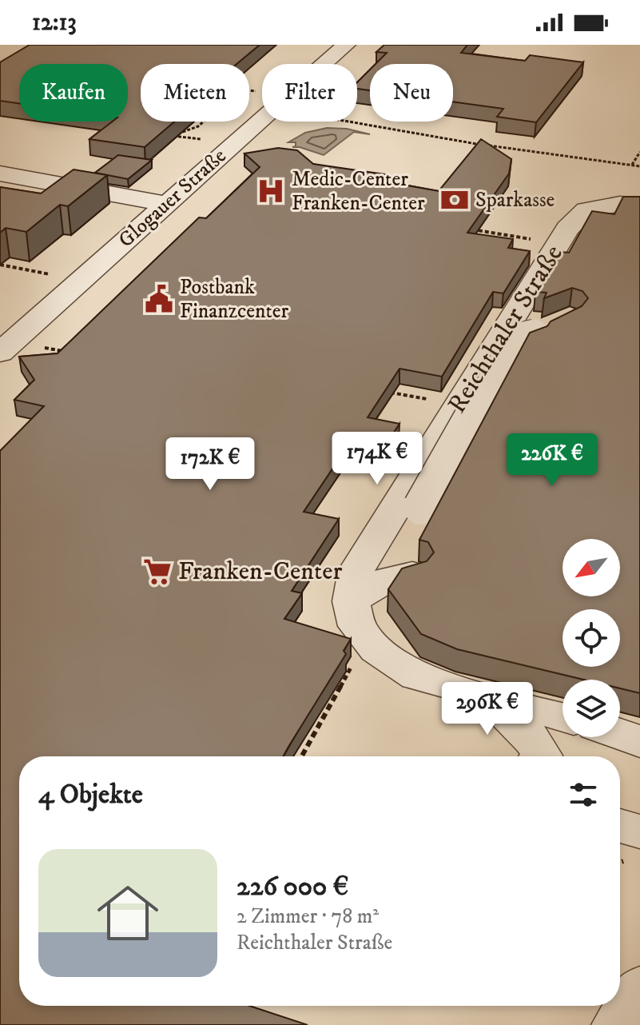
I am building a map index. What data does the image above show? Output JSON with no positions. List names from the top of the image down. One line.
{"streets":{"street":["Glogauer Straße","Reichthaler Straße"]},"places":{"hospital":["Medic-Center Franken-Center"],"bank":["Sparkasse"],"public building":["Postbank Finanzcenter"],"supermarket":["Franken-Center"]},"north":"bottom left","page":{"status":"12:13","chip":["Kaufen","Mieten","Filter","Neu"],"price":["174K €","226K €","172K €","296K €"],"heading":"4 Objekte","list":[{"name":"226 000 €","note":"2 Zimmer · 78 m² · Reichthaler Straße"}]}}
